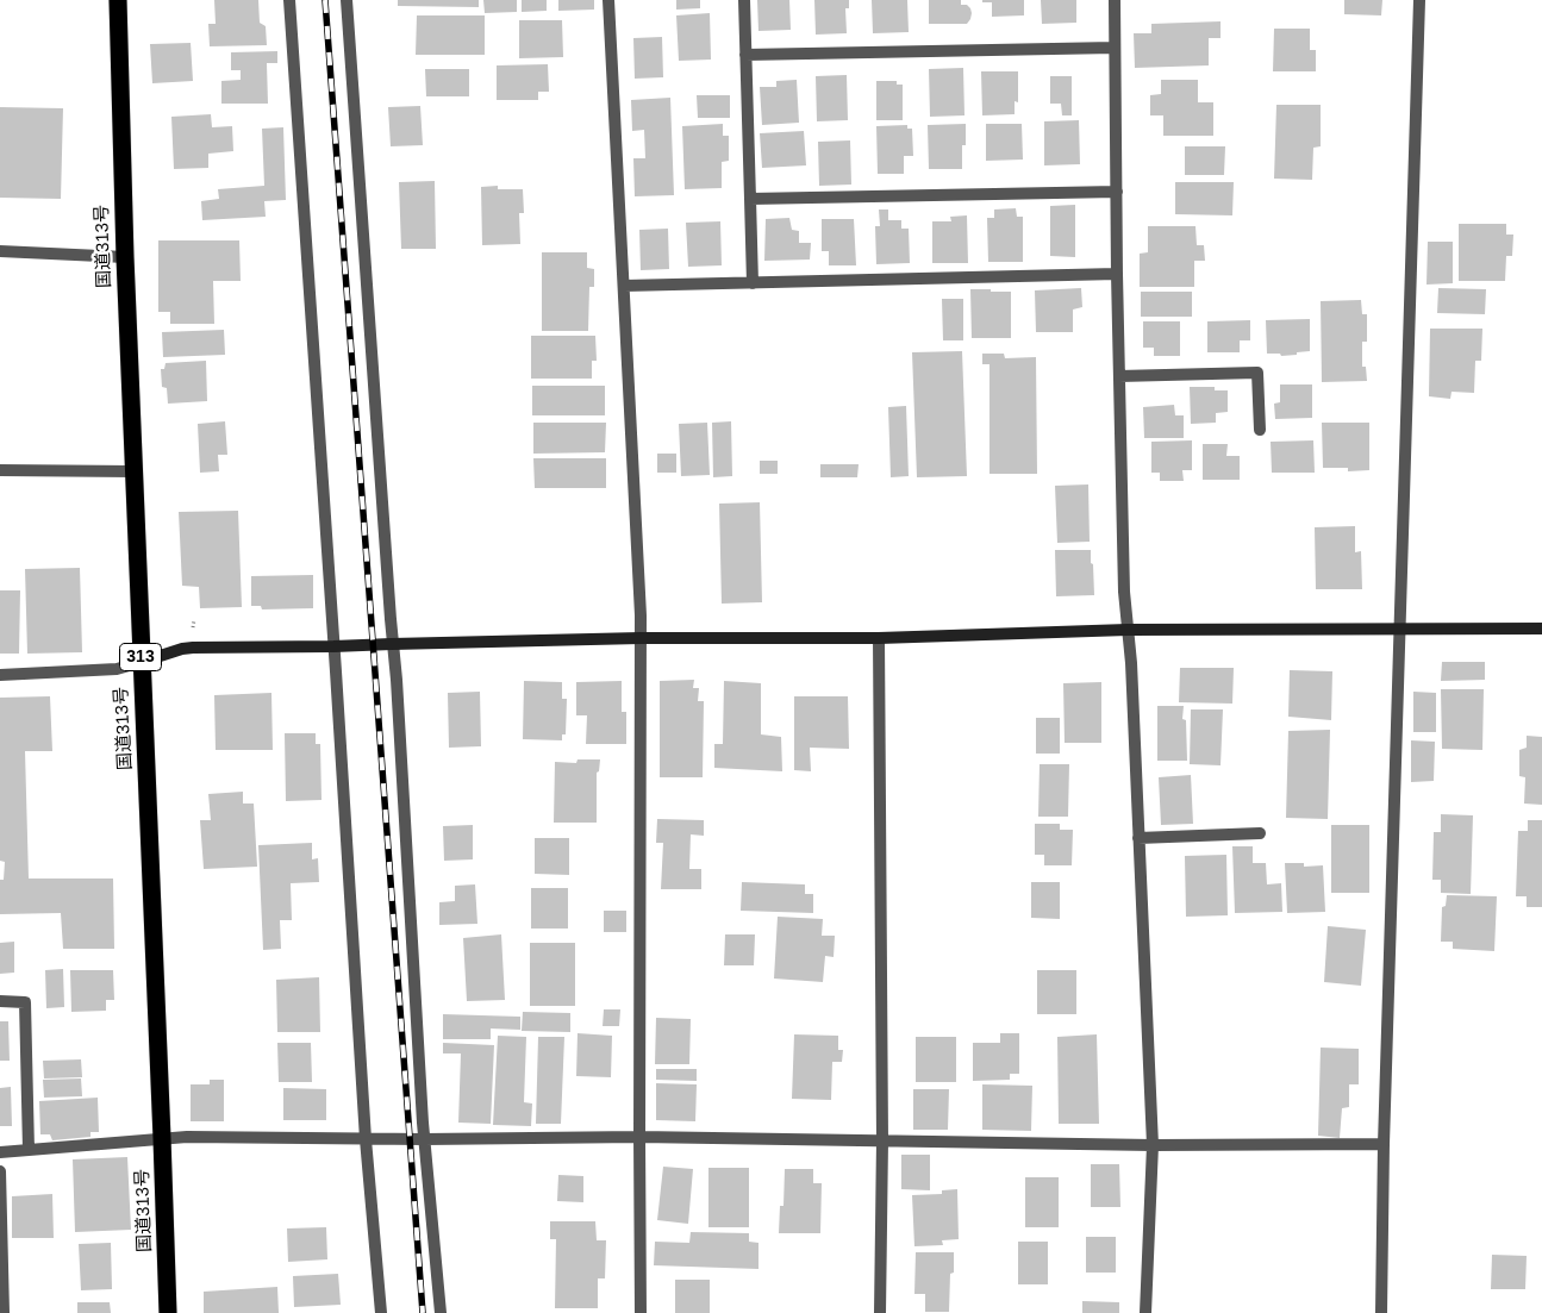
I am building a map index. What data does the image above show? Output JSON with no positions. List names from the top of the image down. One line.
{"streets":{"highway":["国道313号","313"]}}
